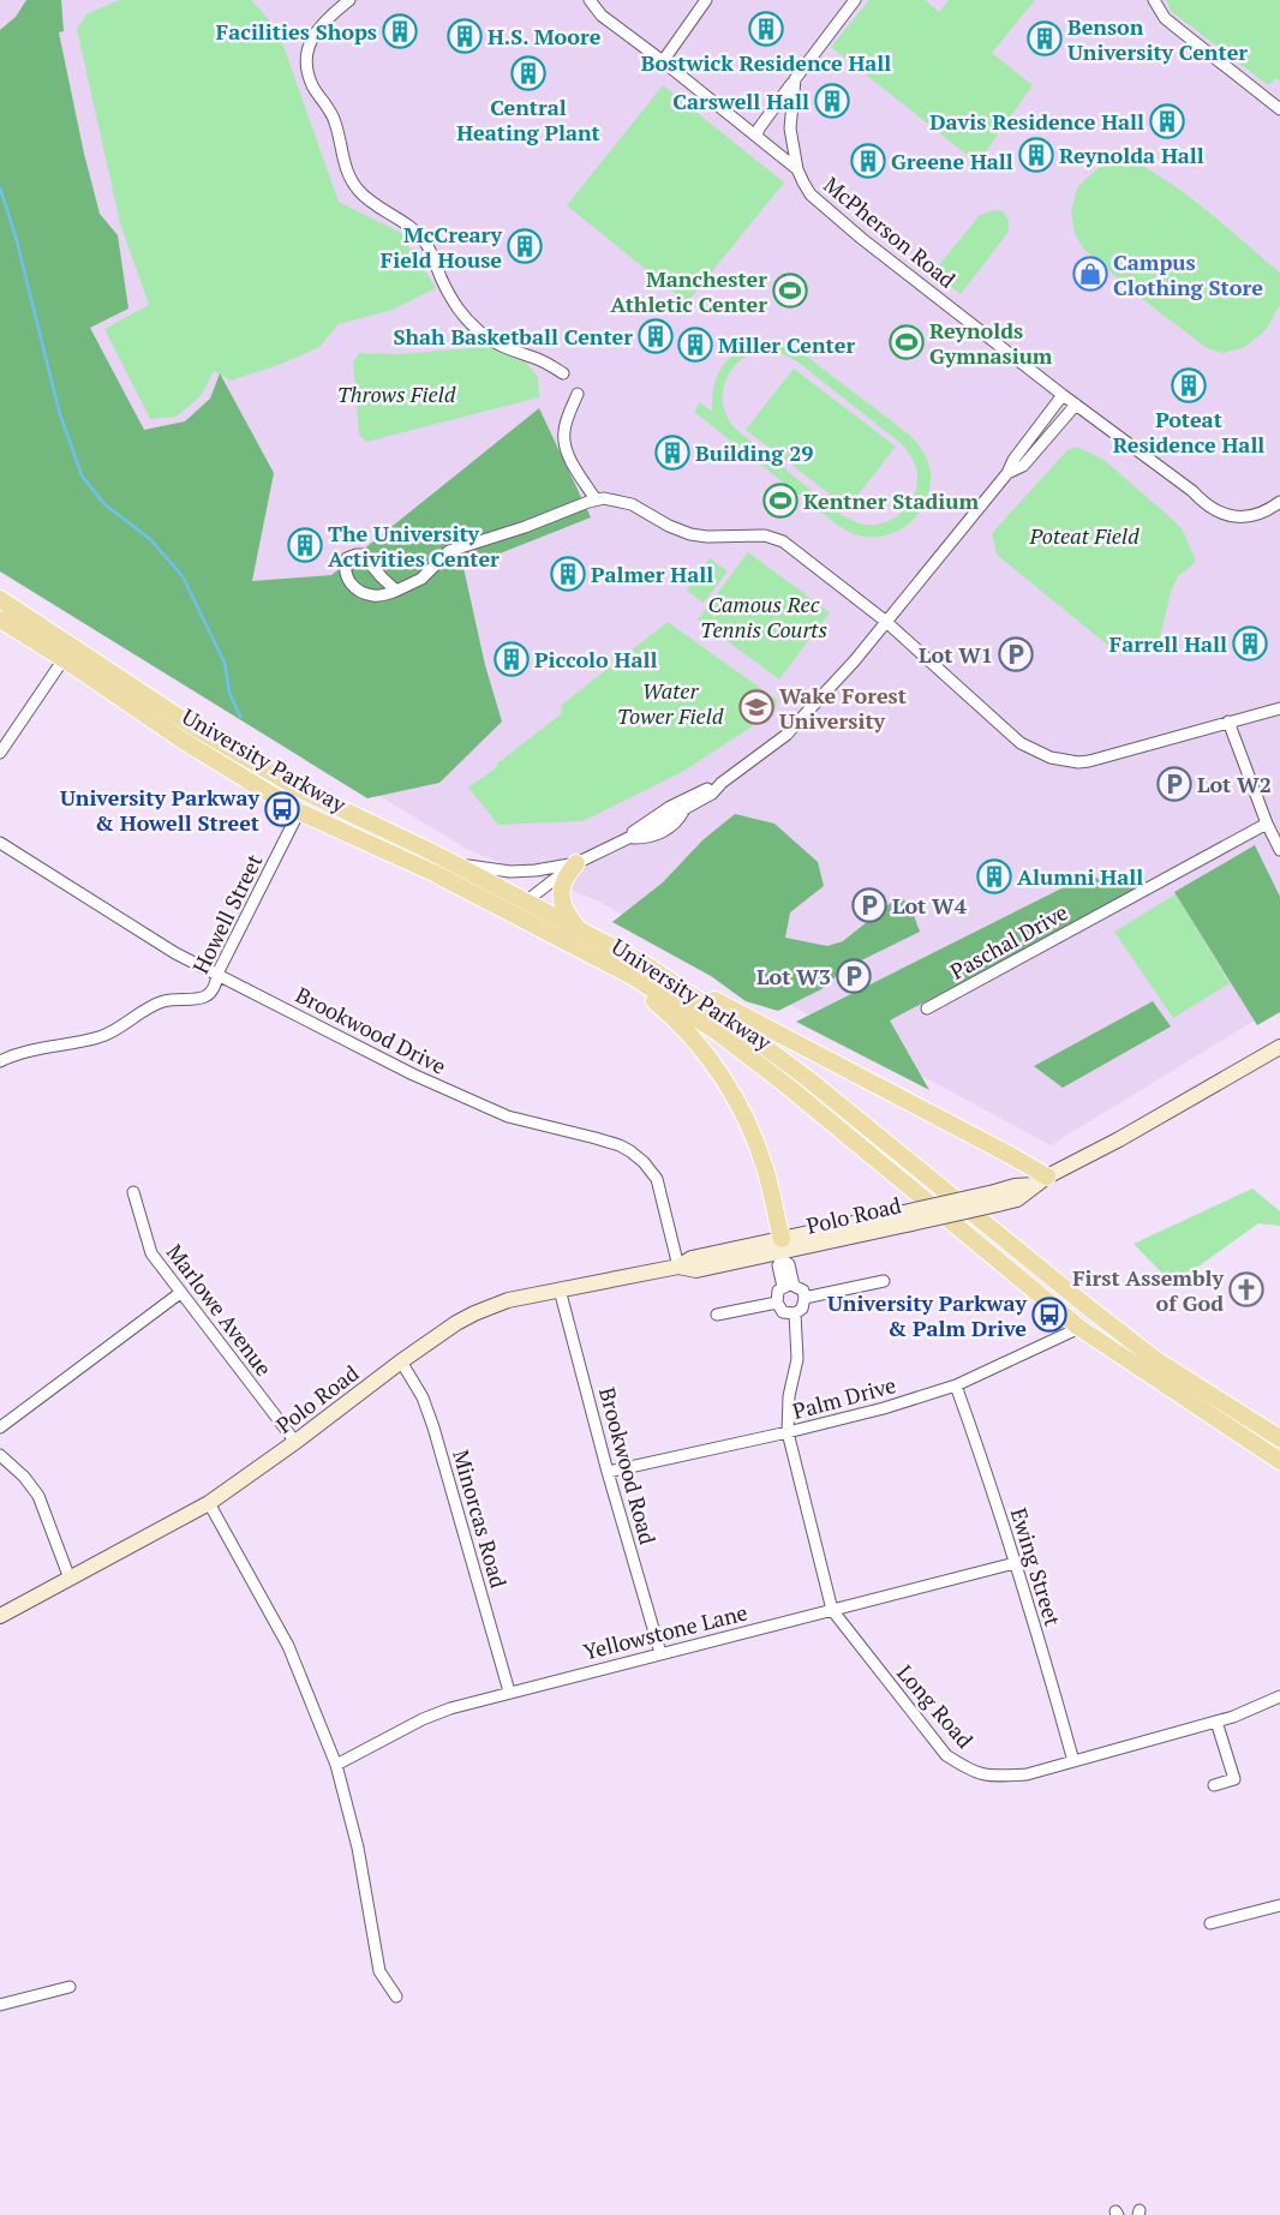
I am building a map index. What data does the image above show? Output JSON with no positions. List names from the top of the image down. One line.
{"streets":{"main road":["University Parkway","Polo Road"],"street":["McPherson Road","Howell Street","Paschal Drive","Brookwood Drive","Marlowe Avenue","Palm Drive","Brookwood Road","Minorcas Road","Ewing Street","Yellowstone Lane","Long Road"]},"crossings":[["University Parkway","Howell Street"],["University Parkway","Palm Drive"],["Howell Street","Brookwood Drive"],["Brookwood Drive","Polo Road"],["Polo Road","Marlowe Avenue"],["Polo Road","Brookwood Road"],["Polo Road","Minorcas Road"],["Palm Drive","Brookwood Road"],["Palm Drive","Ewing Street"],["Palm Drive","Long Road"],["Brookwood Road","Yellowstone Lane"],["Minorcas Road","Yellowstone Lane"],["Ewing Street","Yellowstone Lane"],["Ewing Street","Long Road"],["Yellowstone Lane","Long Road"]],"parks":["Throws Field","Poteat Field","Camous Rec Tennis Courts","Water Tower Field"],"places":{"building":["Bostwick Residence Hall","Facilities Shops","H.S. Moore","Benson University Center","Central Heating Plant","Carswell Hall","Davis Residence Hall","Reynolda Hall","Greene Hall","McCreary Field House","Shah Basketball Center","Miller Center","Poteat Residence Hall","Building 29","The University Activities Center","Palmer Hall","Farrell Hall","Piccolo Hall","Alumni Hall"],"shop":["Campus Clothing Store"],"sports":["Manchester Athletic Center","Reynolds Gymnasium","Kentner Stadium"],"parking":["Lot W1","Lot W2","Lot W4","Lot W3"],"school or university":["Wake Forest University"],"bus stop":["University Parkway & Howell Street","University Parkway & Palm Drive"],"church":["First Assembly of God"]}}
